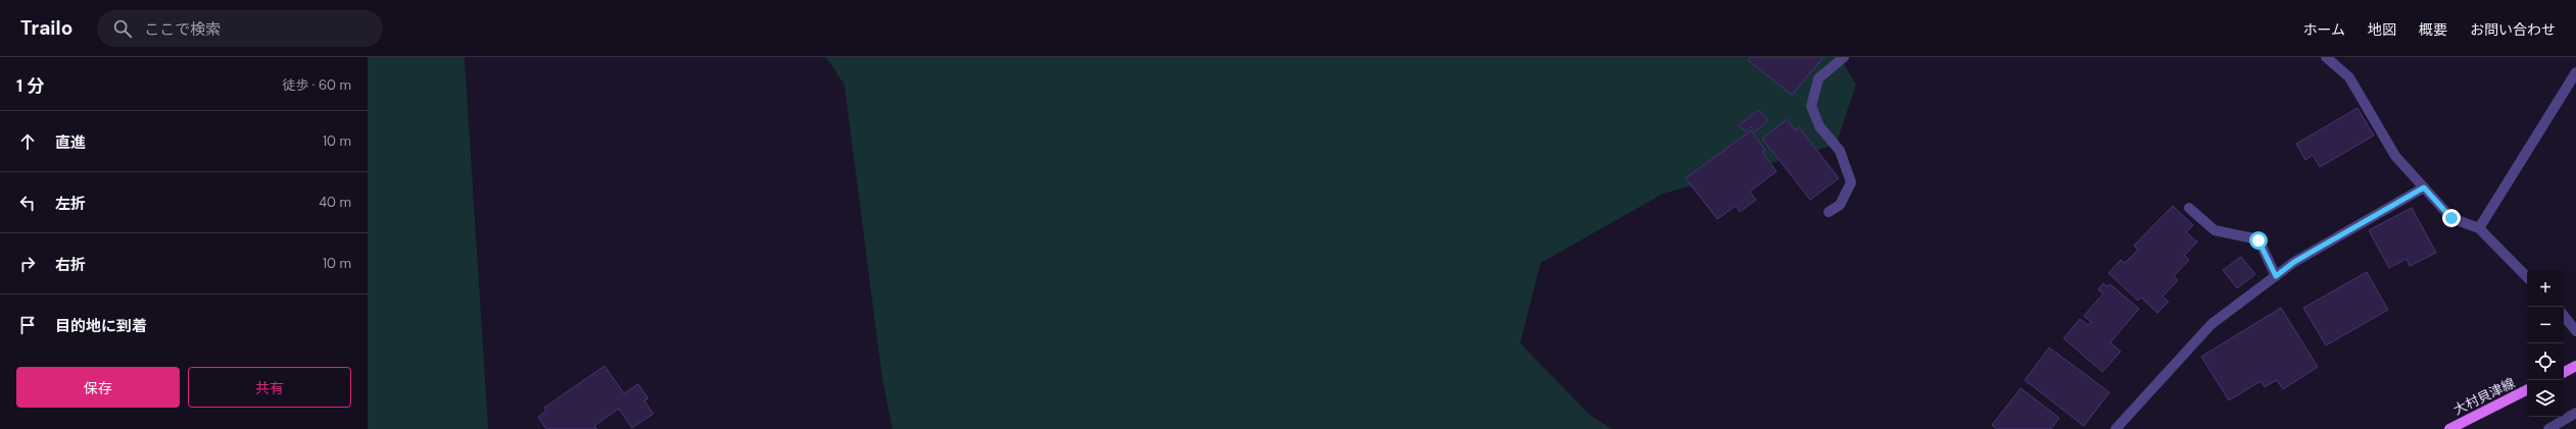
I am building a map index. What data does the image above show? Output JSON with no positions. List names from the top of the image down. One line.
{"streets":{"main road":["大村貝津線"]},"page":{"header":"Trailo","search":"ここで検索","nav":["ホーム","地図","概要","お問い合わせ"],"heading":["1 分","徒歩 · 60 m"],"list":[["直進","10 m"],["左折","40 m"],["右折","10 m"],"目的地に到着"],"map_buttons":["+","−"],"buttons":["保存","共有"]}}
